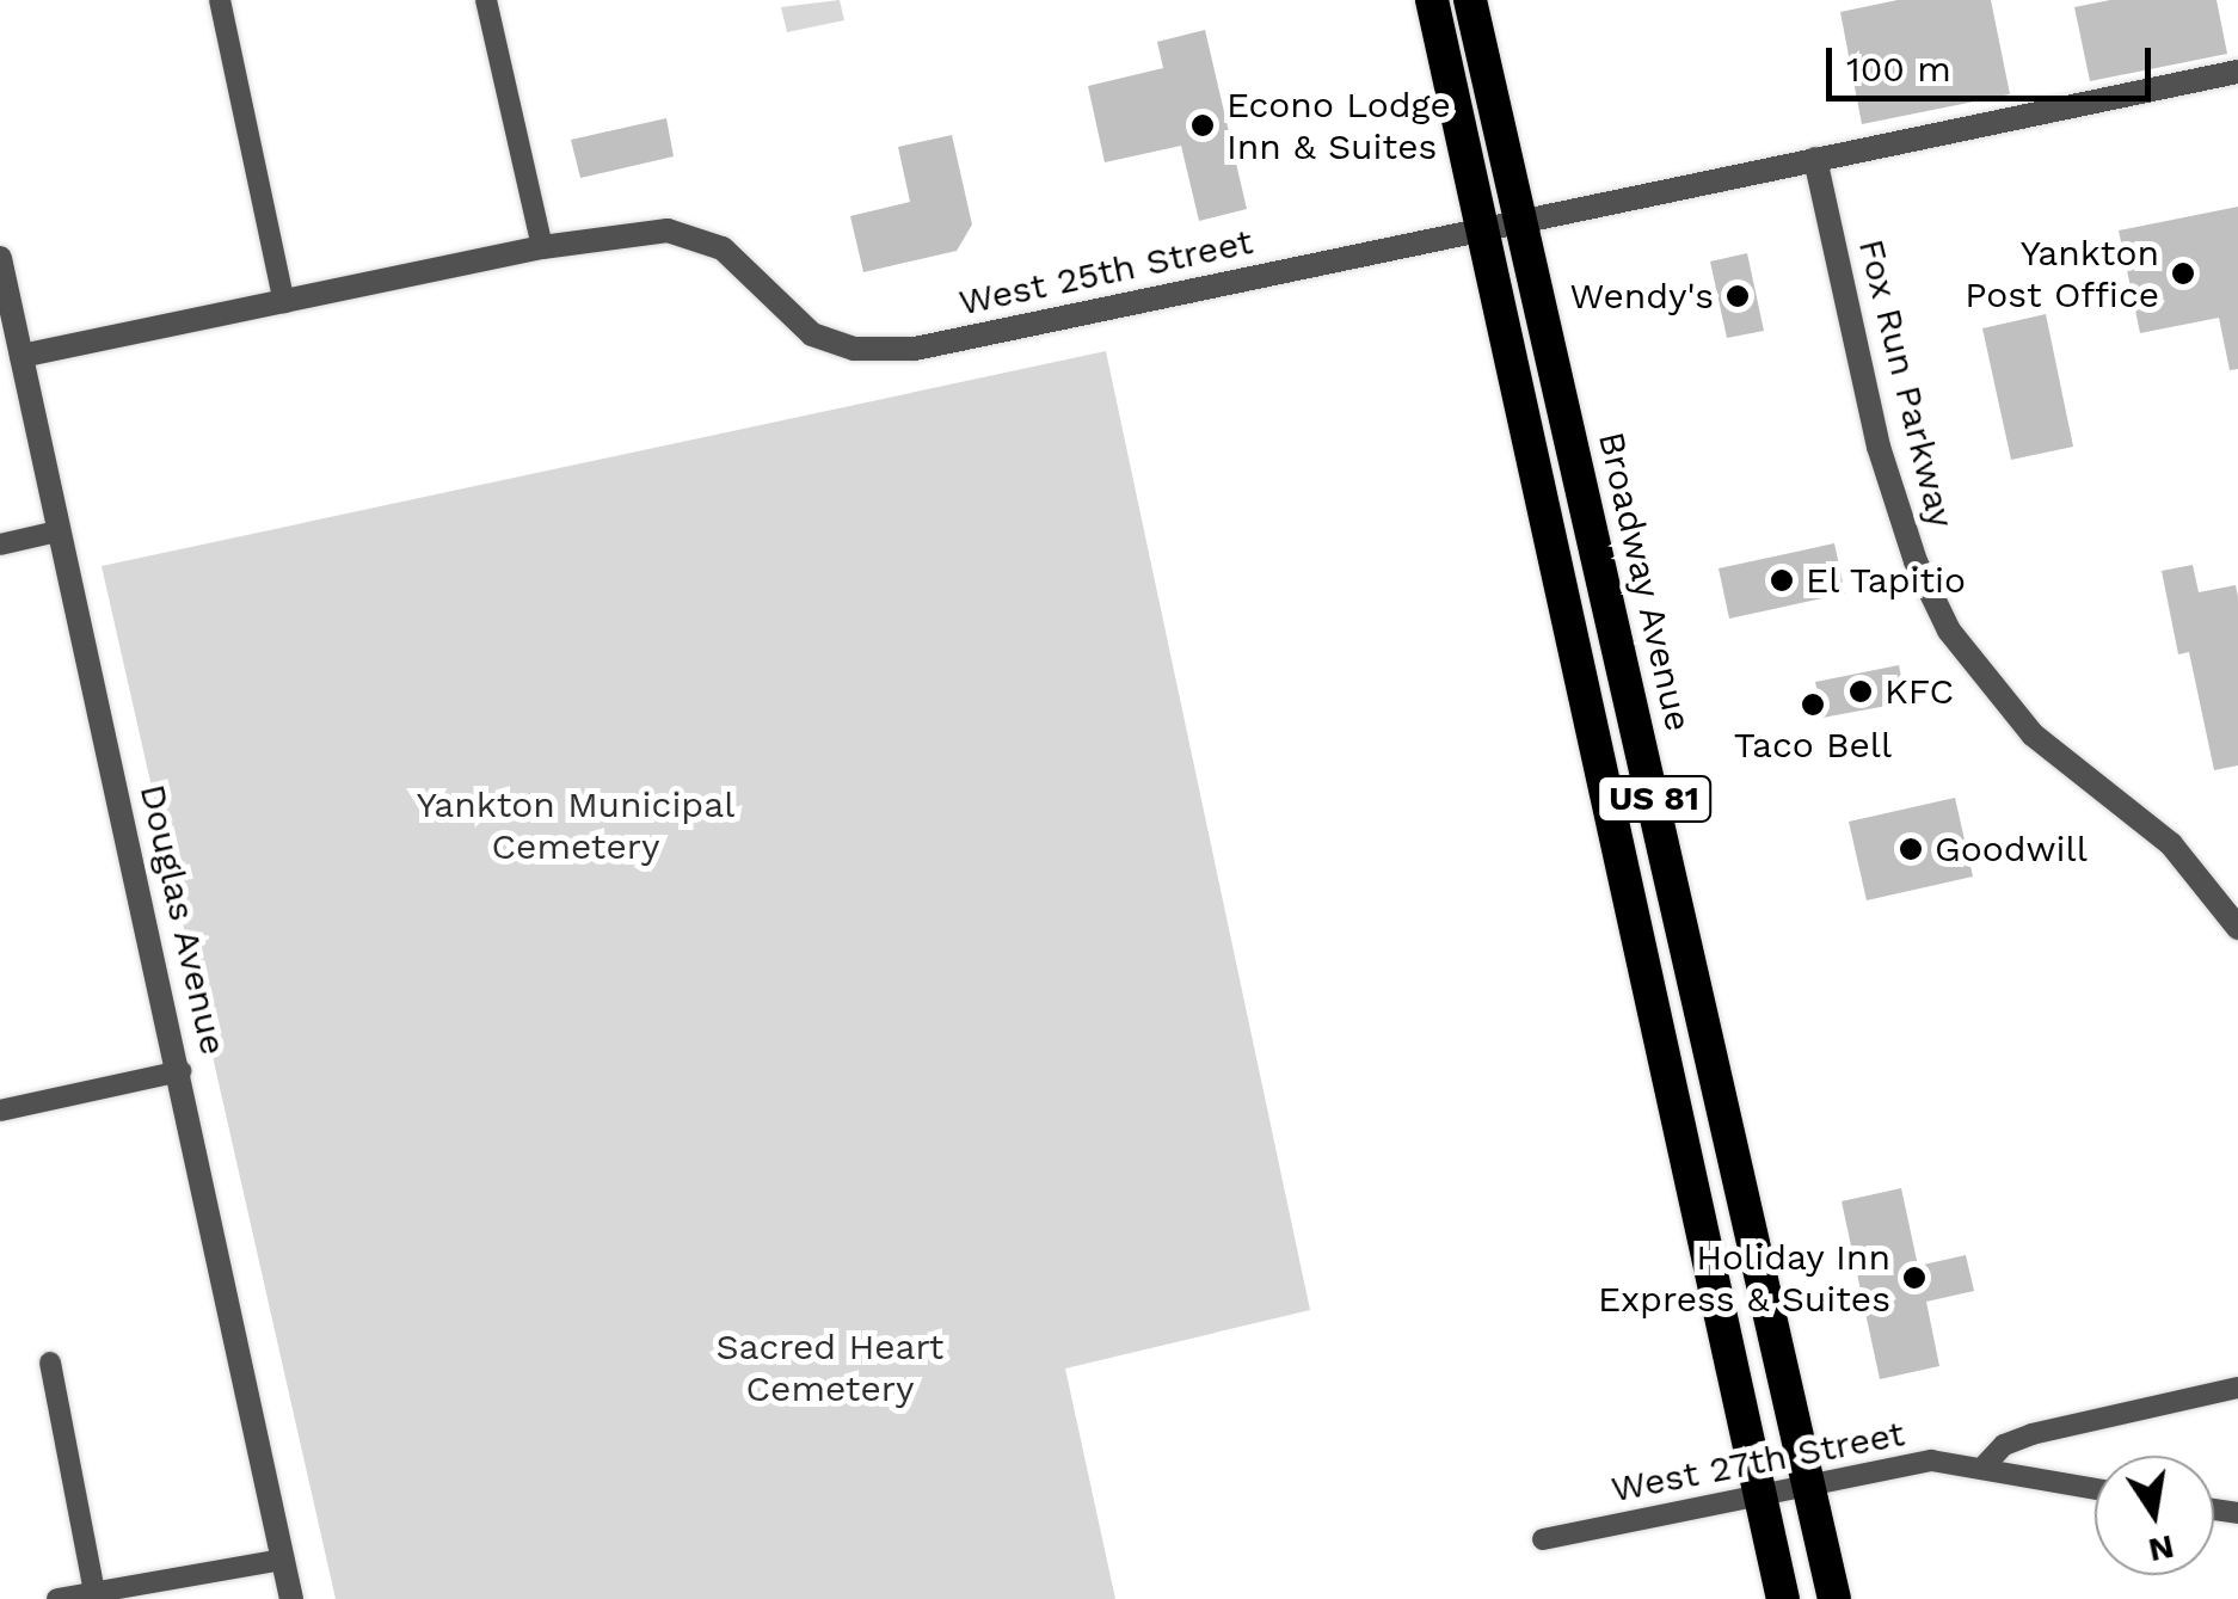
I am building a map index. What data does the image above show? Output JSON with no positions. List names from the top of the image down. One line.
{"streets":{"highway":["Broadway Avenue","US 81"],"street":["West 25th Street","Fox Run Parkway","Douglas Avenue","West 27th Street"]},"crossings":[["West 25th Street","Fox Run Parkway"],["West 25th Street","Broadway Avenue"],["West 25th Street","US 81"],["West 25th Street","Douglas Avenue"],["Broadway Avenue","West 27th Street"],["US 81","West 27th Street"]],"parks":["Yankton Municipal Cemetery","Sacred Heart Cemetery"],"places":["Econo Lodge Inn & Suites","Yankton Post Office","Wendy's","El Tapitio","KFC","Taco Bell","Goodwill","Holiday Inn Express & Suites"],"scale_bar":"100 m","north":"bottom"}
